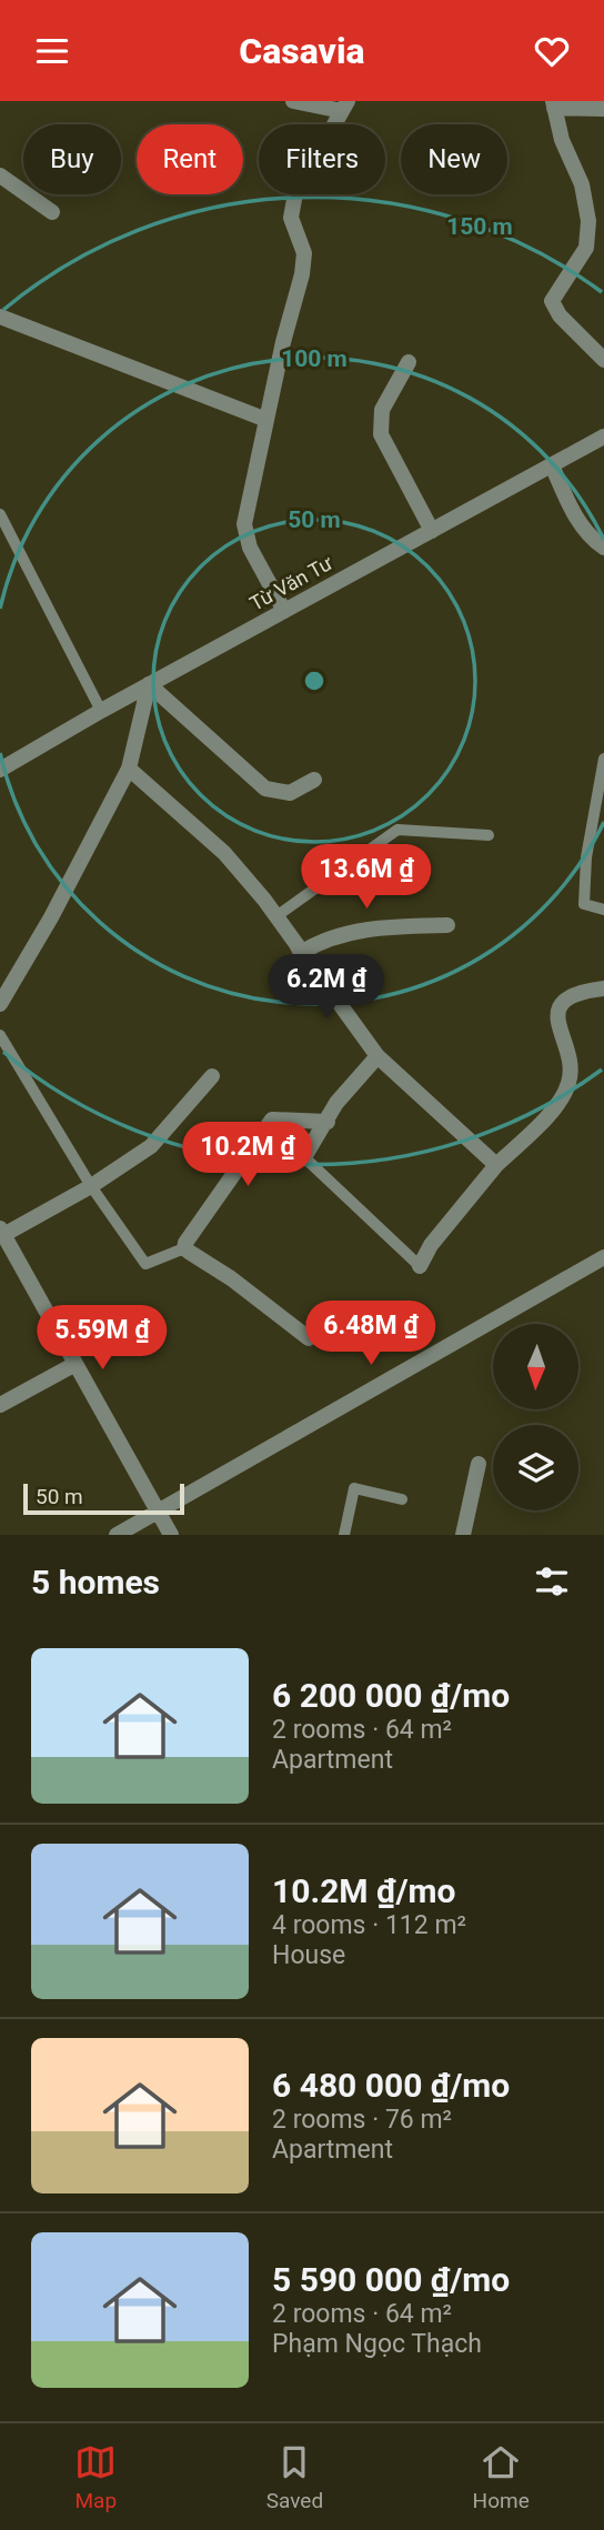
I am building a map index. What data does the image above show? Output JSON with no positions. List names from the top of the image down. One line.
{"streets":{"street":["Từ Văn Tư"]},"scale_bar":"50 m","north":"bottom","page":{"header":"Casavia","chip":["Buy","Rent","Filters","New"],"price":["13.6M ₫","6.2M ₫","10.2M ₫","6.48M ₫","5.59M ₫"],"scale":"50 m","heading":"5 homes","list":[{"name":"6 200 000 ₫/mo","note":"2 rooms · 64 m² · Apartment"},{"name":"10.2M ₫/mo","note":"4 rooms · 112 m² · House"},{"name":"6 480 000 ₫/mo","note":"2 rooms · 76 m² · Apartment"},{"name":"5 590 000 ₫/mo","note":"2 rooms · 64 m² · Phạm Ngọc Thạch"}],"tabs":["Map","Saved","Home"]},"rings":["150 m","100 m","50 m"]}
